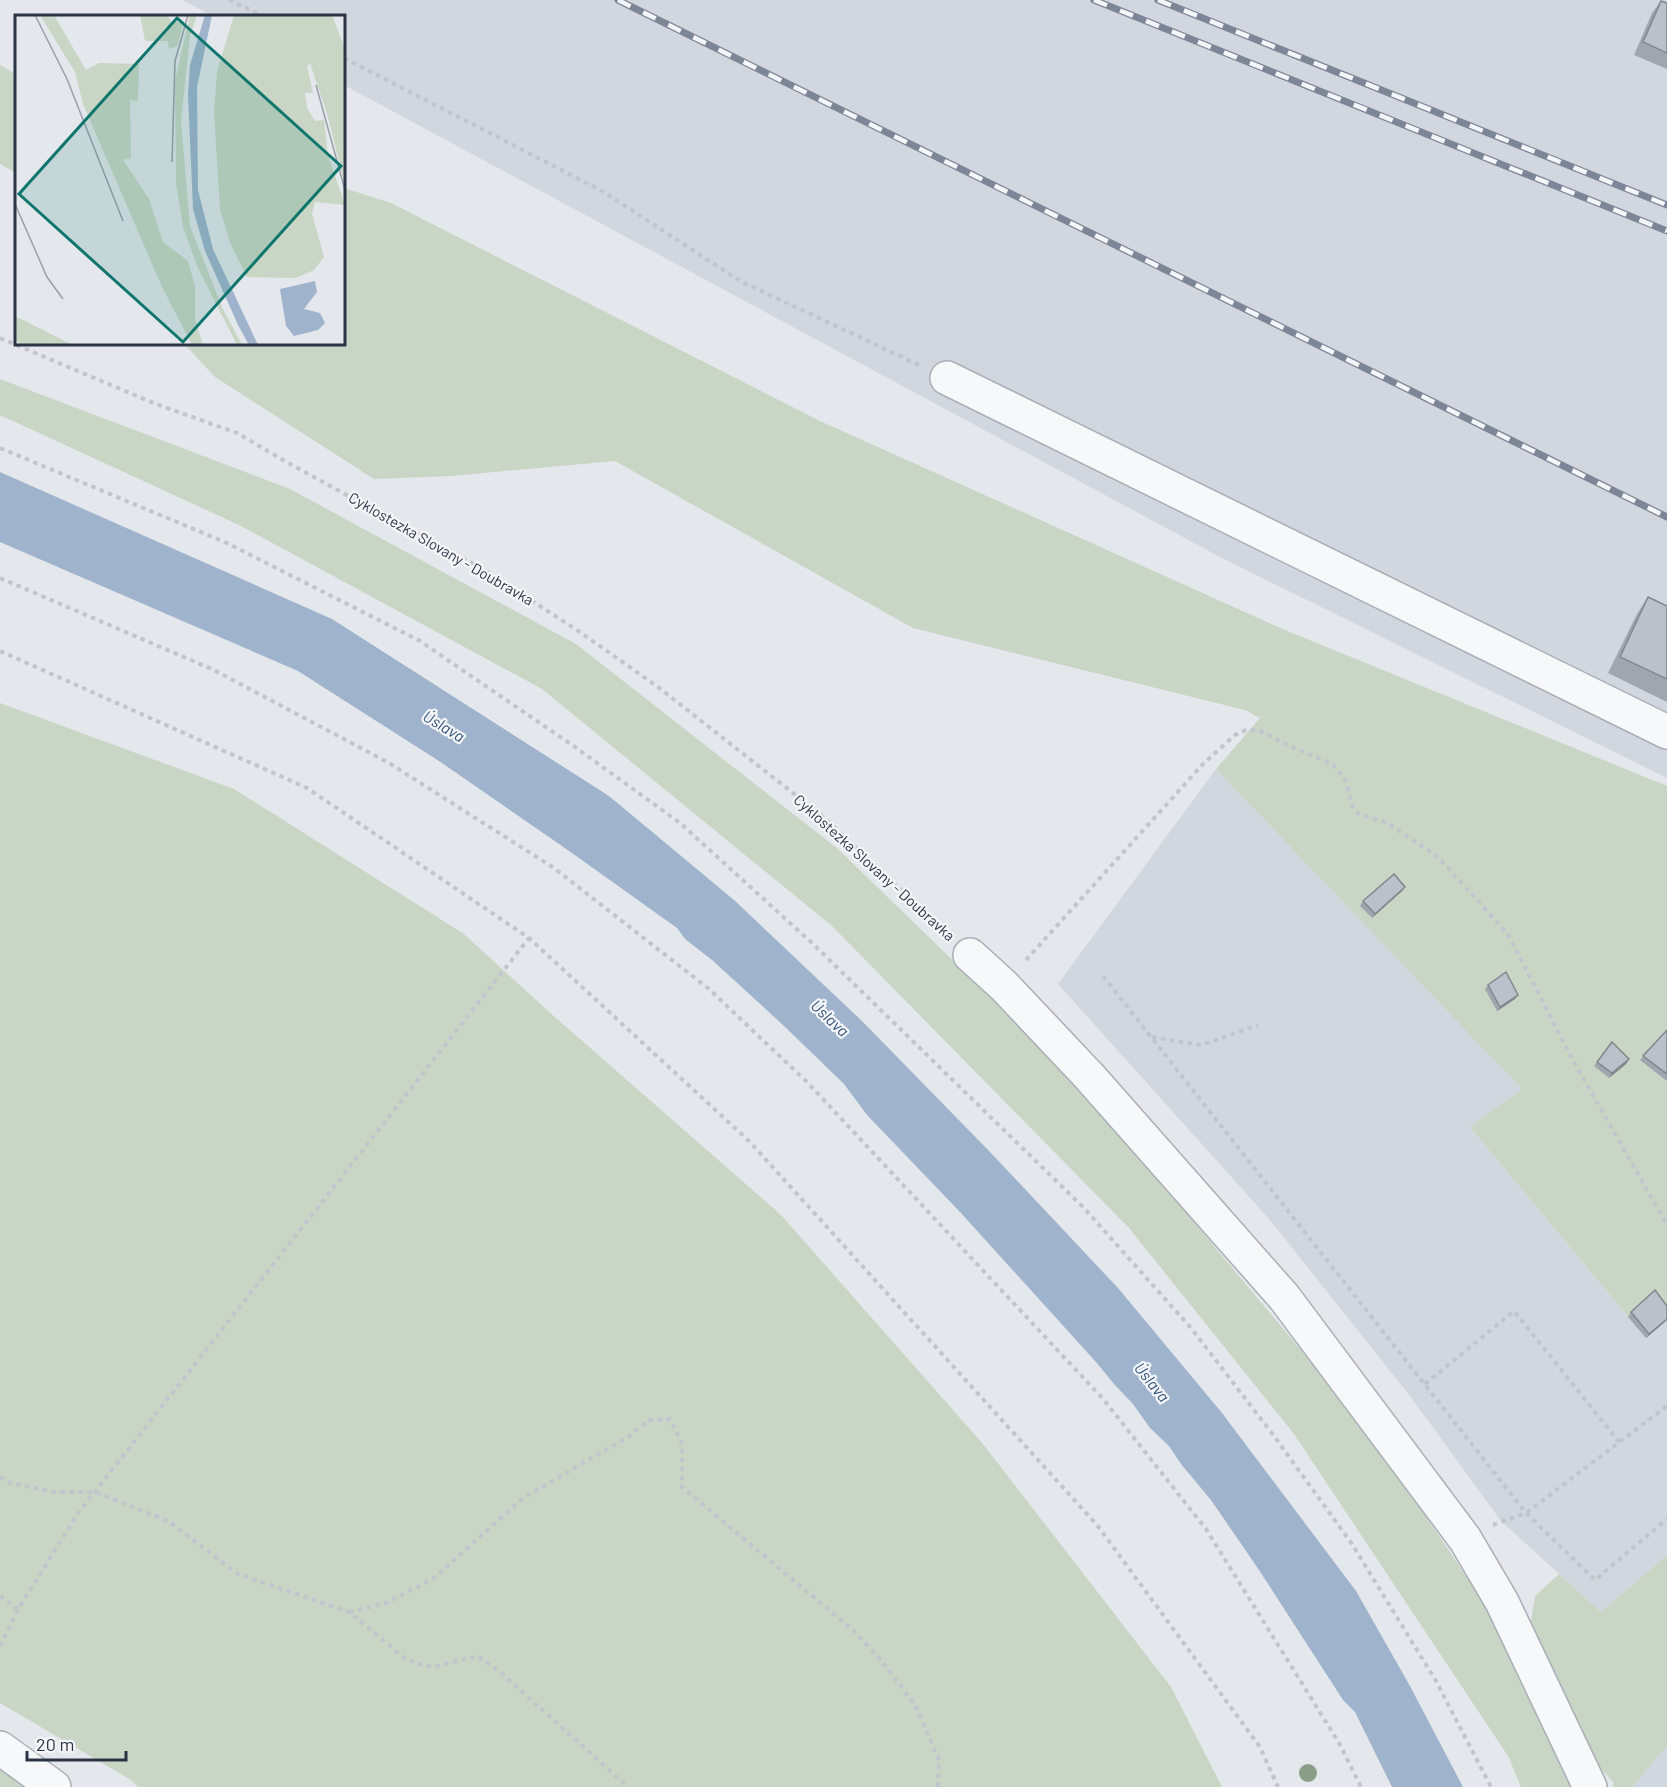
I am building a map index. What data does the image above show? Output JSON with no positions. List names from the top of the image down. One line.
{"streets":{"path":["Cyklostezka Slovany - Doubravka"]},"water":["Úslava"],"scale_bar":"20 m"}
